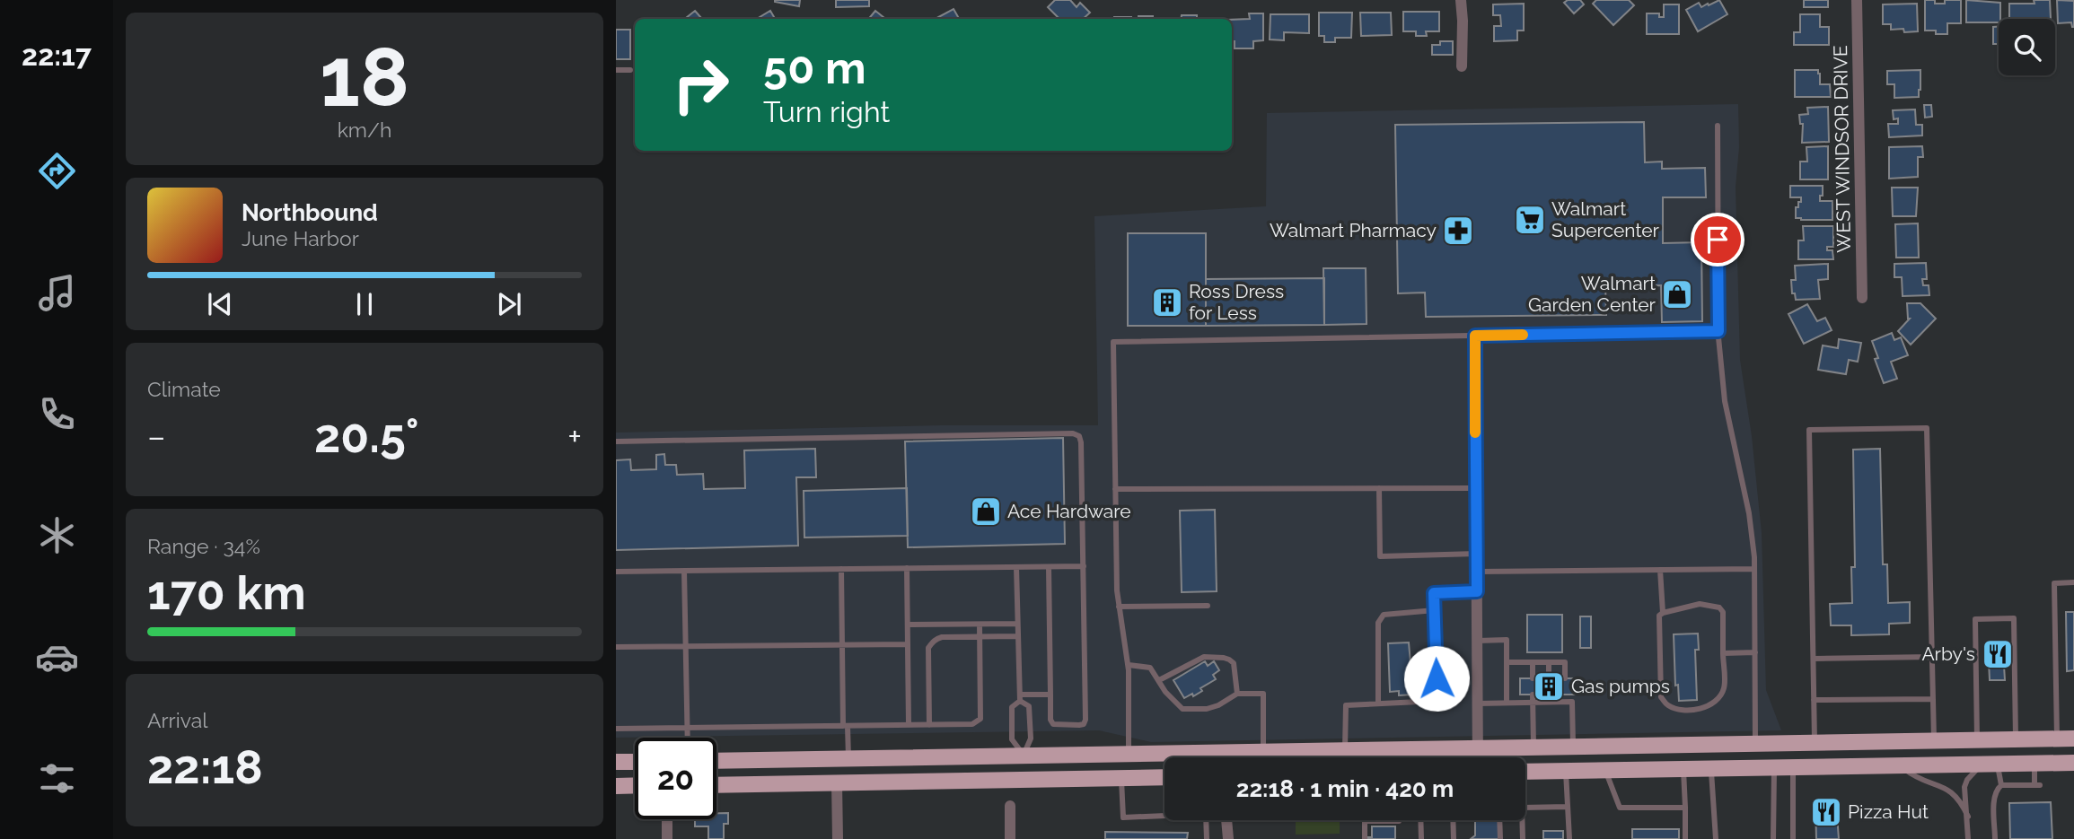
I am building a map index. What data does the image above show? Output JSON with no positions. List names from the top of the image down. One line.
{"streets":{"street":["WEST WINDSOR DRIVE"]},"places":{"supermarket":["Walmart Supercenter"],"pharmacy":["Walmart Pharmacy"],"shop":["Walmart Garden Center","Ace Hardware"],"building":["Ross Dress for Less","Gas pumps"],"restaurant":["Arby's","Pizza Hut"]},"page":{"tabs":"22:17","tile":[["18","km/h"],"Climate",["Range · 34%","170 km"],["Arrival","22:18"]],"turn":["50 m","Turn right"],"song":["Northbound","June Harbor"],"heat":["−","20.5°","+"],"limit":"20","trip":"22:18 · 1 min · 420 m"}}
